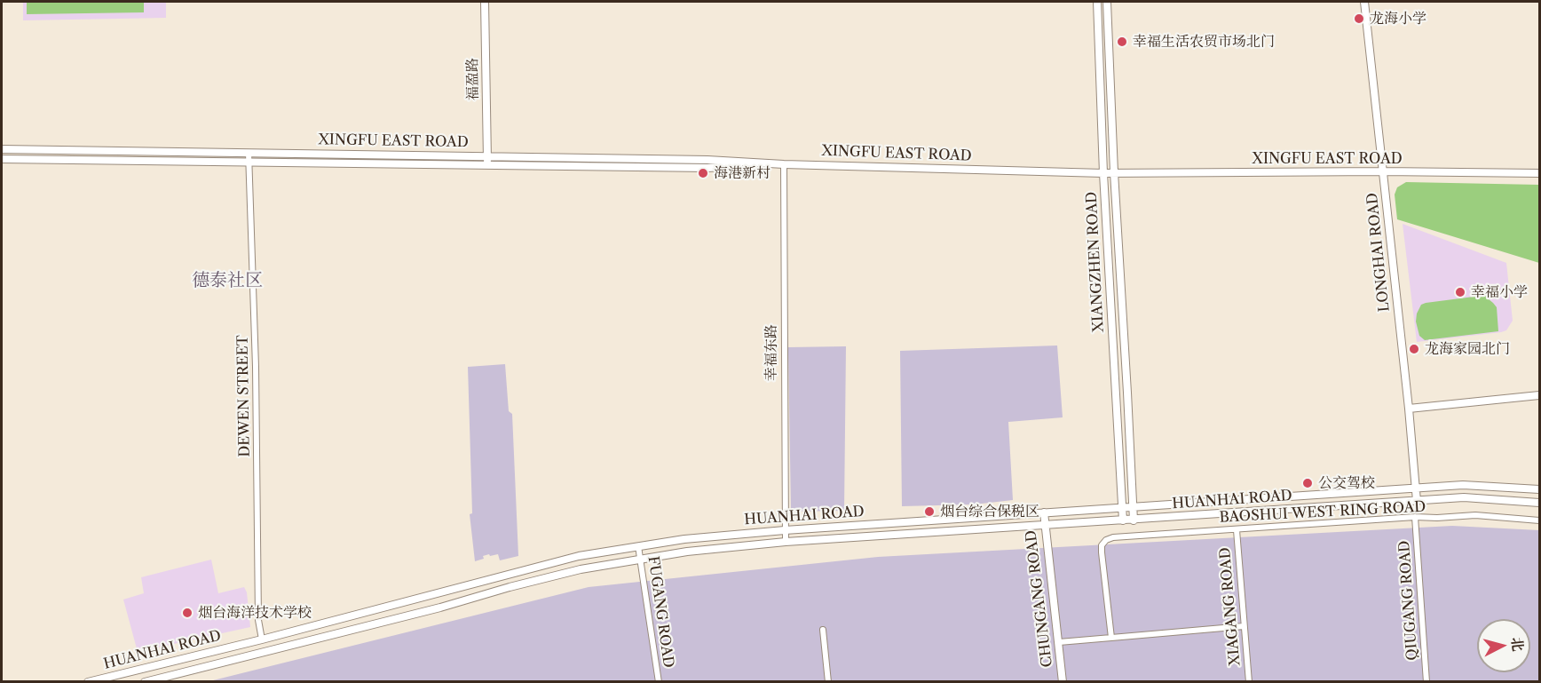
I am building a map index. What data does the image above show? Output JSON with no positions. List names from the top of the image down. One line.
{"streets":{"street":["福盈路","XINGFU EAST ROAD","LONGHAI ROAD","XIANGZHEN ROAD","幸福东路","DEWEN STREET","HUANHAI ROAD","BAOSHUI WEST RING ROAD","CHUNGANG ROAD","QIUGANG ROAD","XIAGANG ROAD","FUGANG ROAD"]},"crossings":[["福盈路","XINGFU EAST ROAD"],["XINGFU EAST ROAD","LONGHAI ROAD"],["XINGFU EAST ROAD","XIANGZHEN ROAD"],["XINGFU EAST ROAD","幸福东路"],["XINGFU EAST ROAD","DEWEN STREET"],["LONGHAI ROAD","HUANHAI ROAD"],["XIANGZHEN ROAD","HUANHAI ROAD"],["幸福东路","HUANHAI ROAD"],["DEWEN STREET","HUANHAI ROAD"],["HUANHAI ROAD","CHUNGANG ROAD"],["HUANHAI ROAD","FUGANG ROAD"],["BAOSHUI WEST RING ROAD","QIUGANG ROAD"],["BAOSHUI WEST RING ROAD","XIAGANG ROAD"]],"districts":["德泰社区"],"places":["龙海小学","幸福生活农贸市场北门","海港新村","幸福小学","龙海家园北门","公交驾校","烟台综合保税区","烟台海洋技术学校"],"north":"right"}
